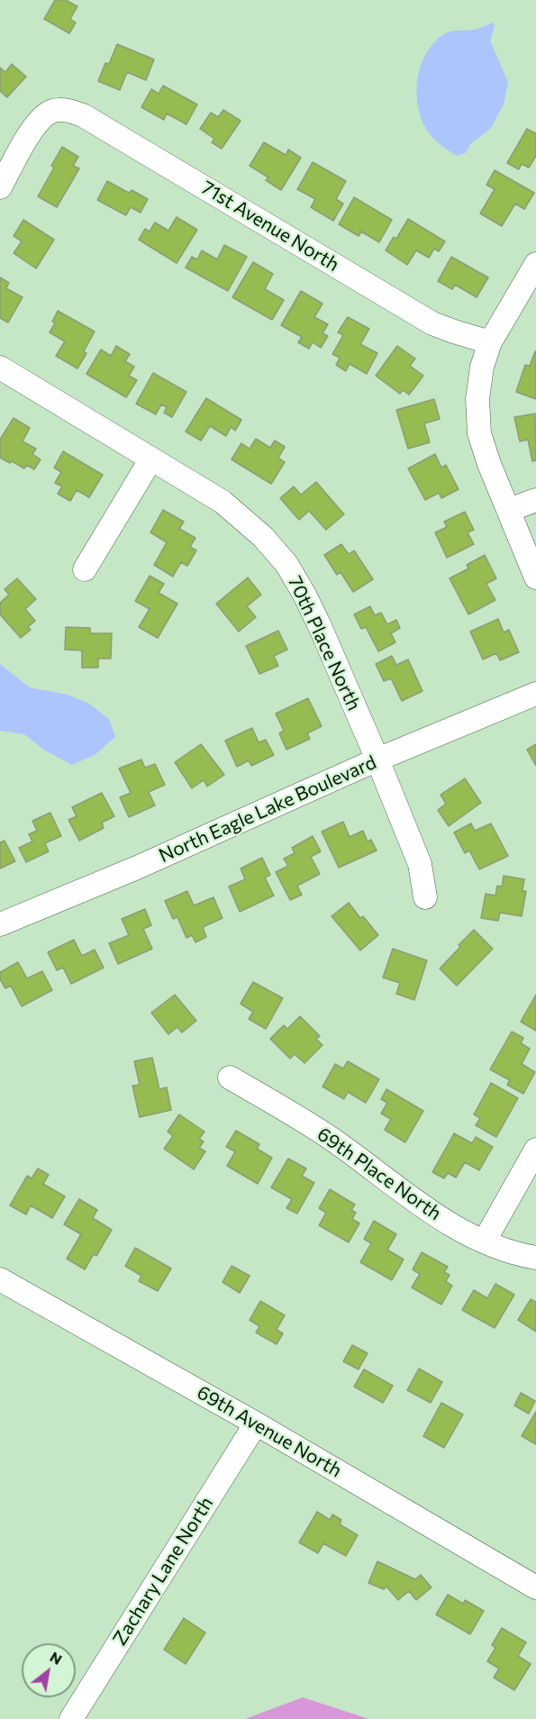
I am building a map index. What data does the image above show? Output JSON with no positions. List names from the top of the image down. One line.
{"streets":{"street":["71st Avenue North","70th Place North","North Eagle Lake Boulevard","69th Place North","69th Avenue North","Zachary Lane North"]},"crossings":[["70th Place North","North Eagle Lake Boulevard"],["69th Avenue North","Zachary Lane North"]],"north":"top right"}
